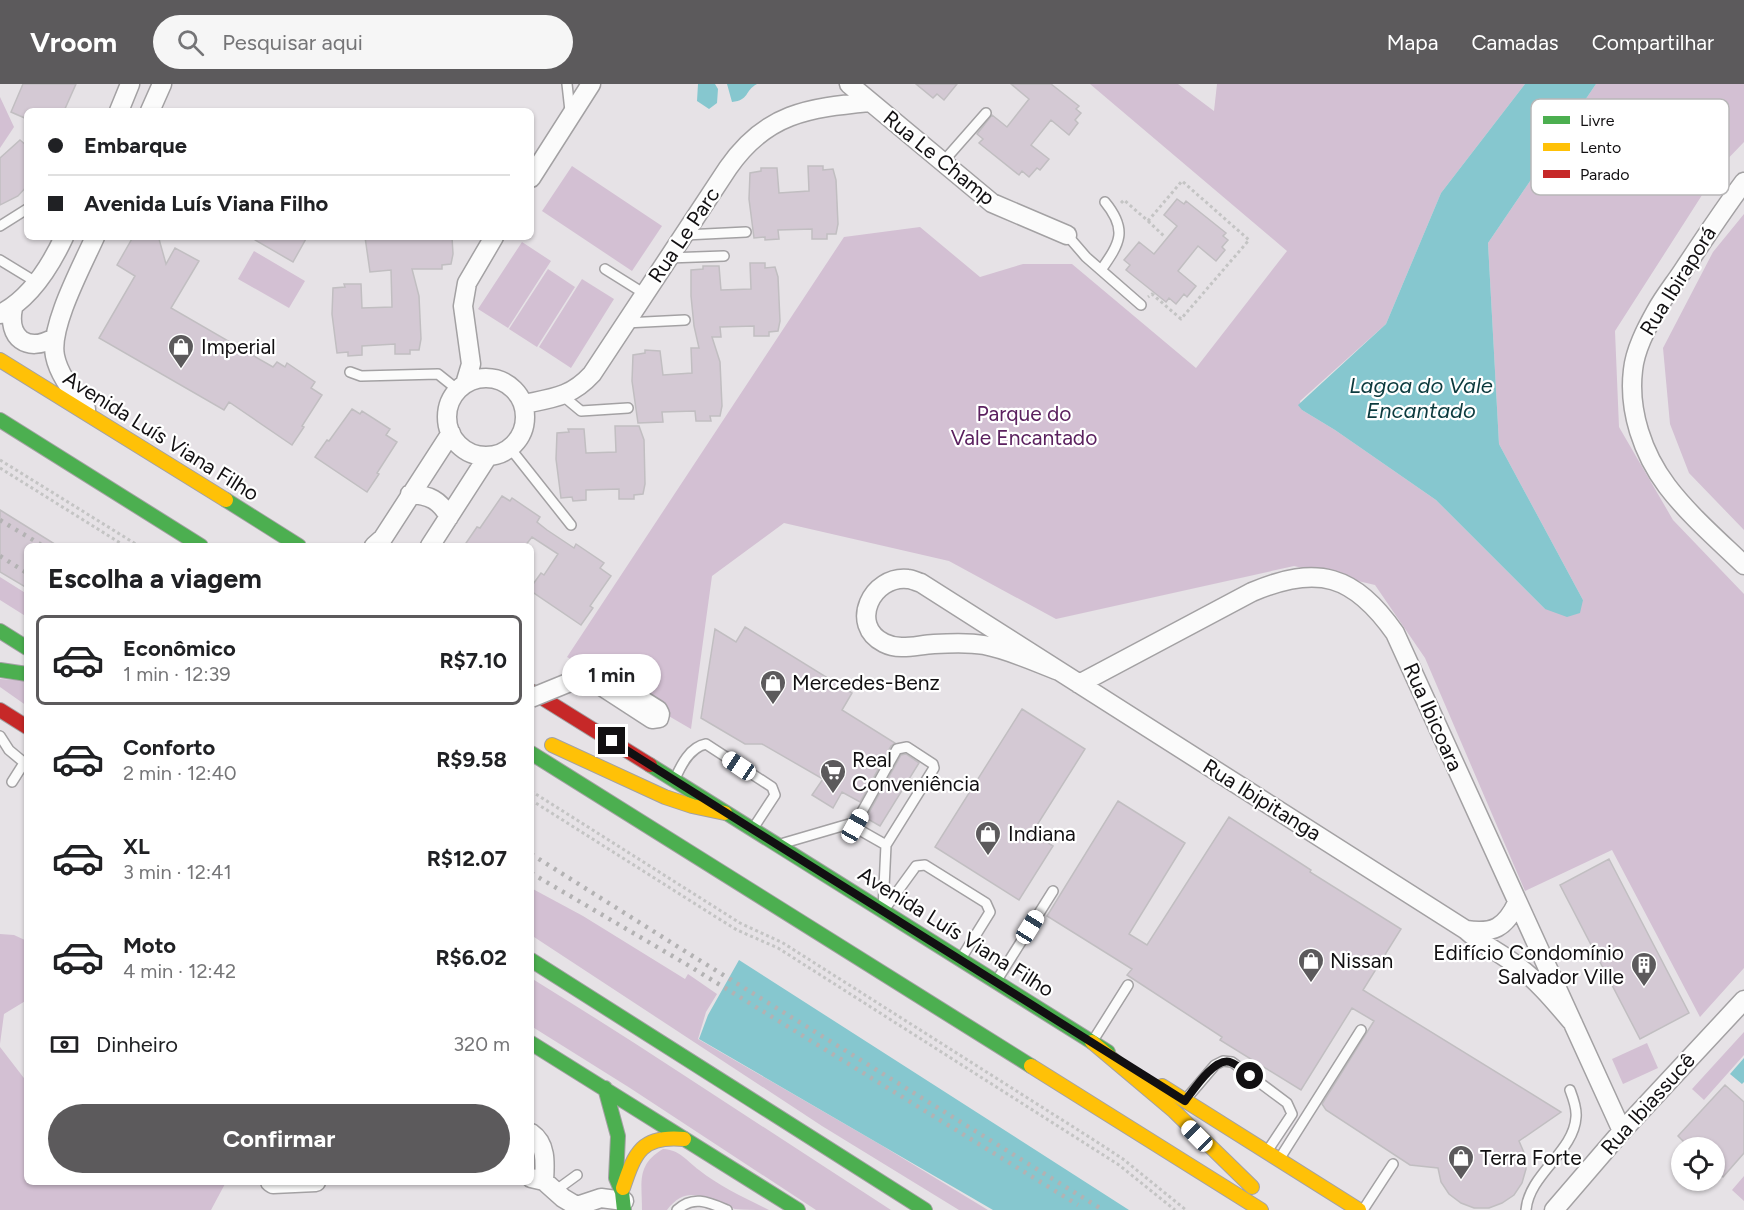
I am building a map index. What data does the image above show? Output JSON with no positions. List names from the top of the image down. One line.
{"streets":{"main road":["Avenida Luís Viana Filho"],"street":["Rua Le Champ","Rua Le Parc","Rua Ibiraporá","Rua Ibicoara","Rua Ibipitanga","Rua Ibiassucê"]},"crossings":[["Rua Le Champ","Rua Le Parc"],["Rua Ibicoara","Rua Ibipitanga"],["Rua Ibicoara","Rua Ibiassucê"]],"water":["Lagoa do Vale Encantado"],"parks":["Parque do Vale Encantado"],"places":{"shop":["Imperial","Mercedes-Benz","Indiana","Nissan","Terra Forte"],"supermarket":["Real Conveniência"],"building":["Edifício Condomínio Salvador Ville"]},"legend":["Livre","Lento","Parado"],"page":{"header":"Vroom","search":"Pesquisar aqui","nav":["Mapa","Camadas","Compartilhar"],"banner":["Embarque","Avenida Luís Viana Filho"],"heading":"Escolha a viagem","list":[{"name":"Econômico","note":"1 min · 12:39","value":"R$7.10"},{"name":"Conforto","note":"2 min · 12:40","value":"R$9.58"},{"name":"XL","note":"3 min · 12:41","value":"R$12.07"},{"name":"Moto","note":"4 min · 12:42","value":"R$6.02"}],"bubble":"1 min","pay":["Dinheiro","320 m"],"buttons":"Confirmar"}}
